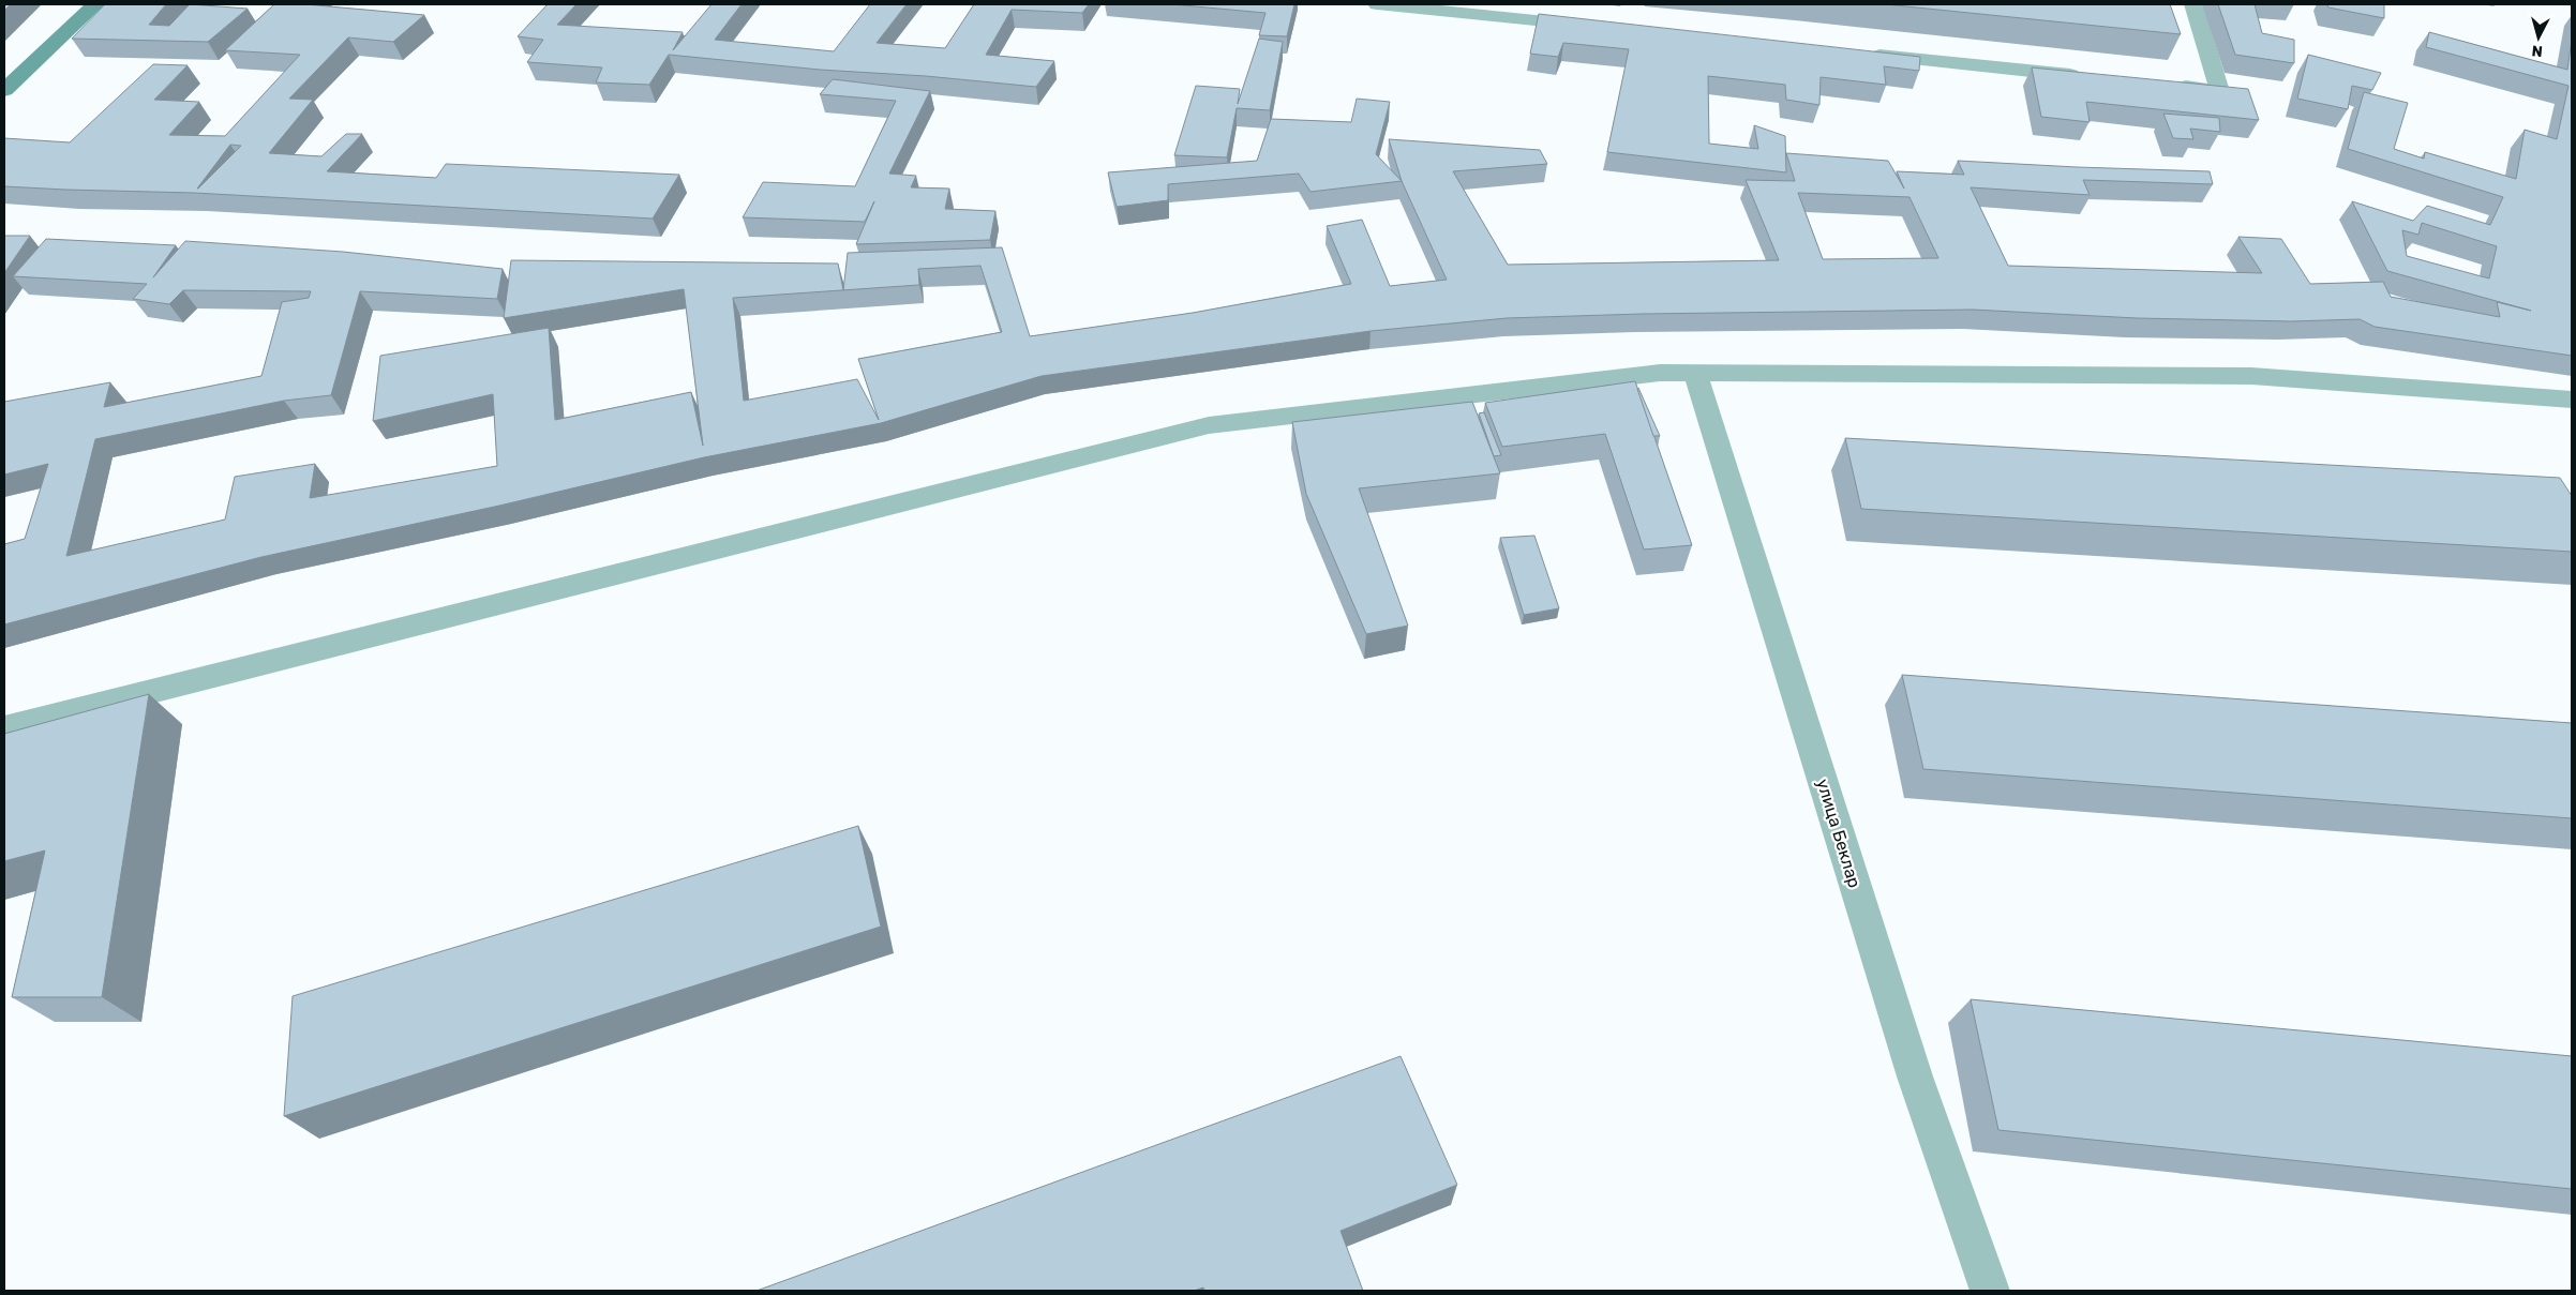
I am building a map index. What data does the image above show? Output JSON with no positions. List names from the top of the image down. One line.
{"streets":{"street":["улица Беклар"]},"north":"bottom"}
